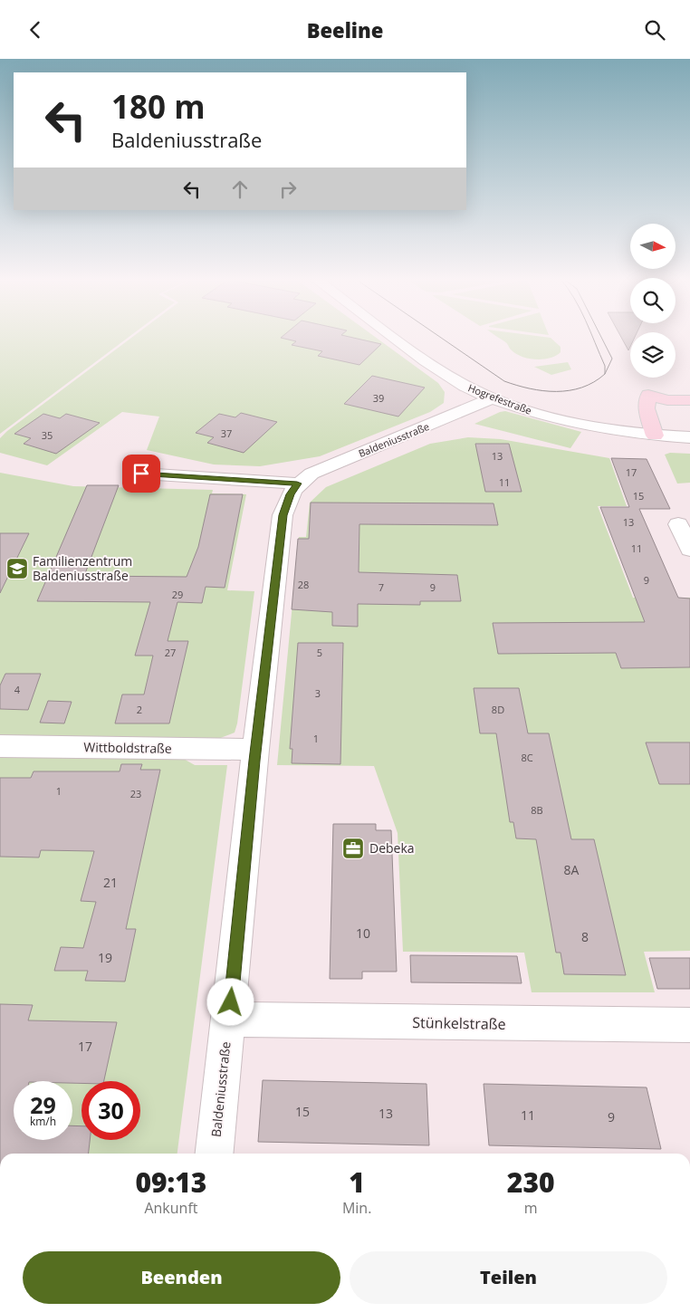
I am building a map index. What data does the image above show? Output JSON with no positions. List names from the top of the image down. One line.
{"streets":{"street":["Hogrefestraße","Baldeniusstraße","Wittboldstraße","Stünkelstraße"]},"crossings":[["Hogrefestraße","Baldeniusstraße"],["Baldeniusstraße","Wittboldstraße"],["Baldeniusstraße","Stünkelstraße"]],"places":{"school or university":["Familienzentrum Baldeniusstraße"],"office":["Debeka"]},"house_numbers":["39","37","35","13","17","11","15","13","11","9","28","7","9","29","27","5","4","3","2","8D","1","8C","1","23","8B","8A","21","10","8","19","17","15","13","11","9"],"north":"right","page":{"header":"Beeline","turn":["180 m","Baldeniusstraße"],"speed":"29 km/h","limit":"30","eta":["09:13","Ankunft","1","Min.","230","m"],"buttons":["Beenden","Teilen"]}}
